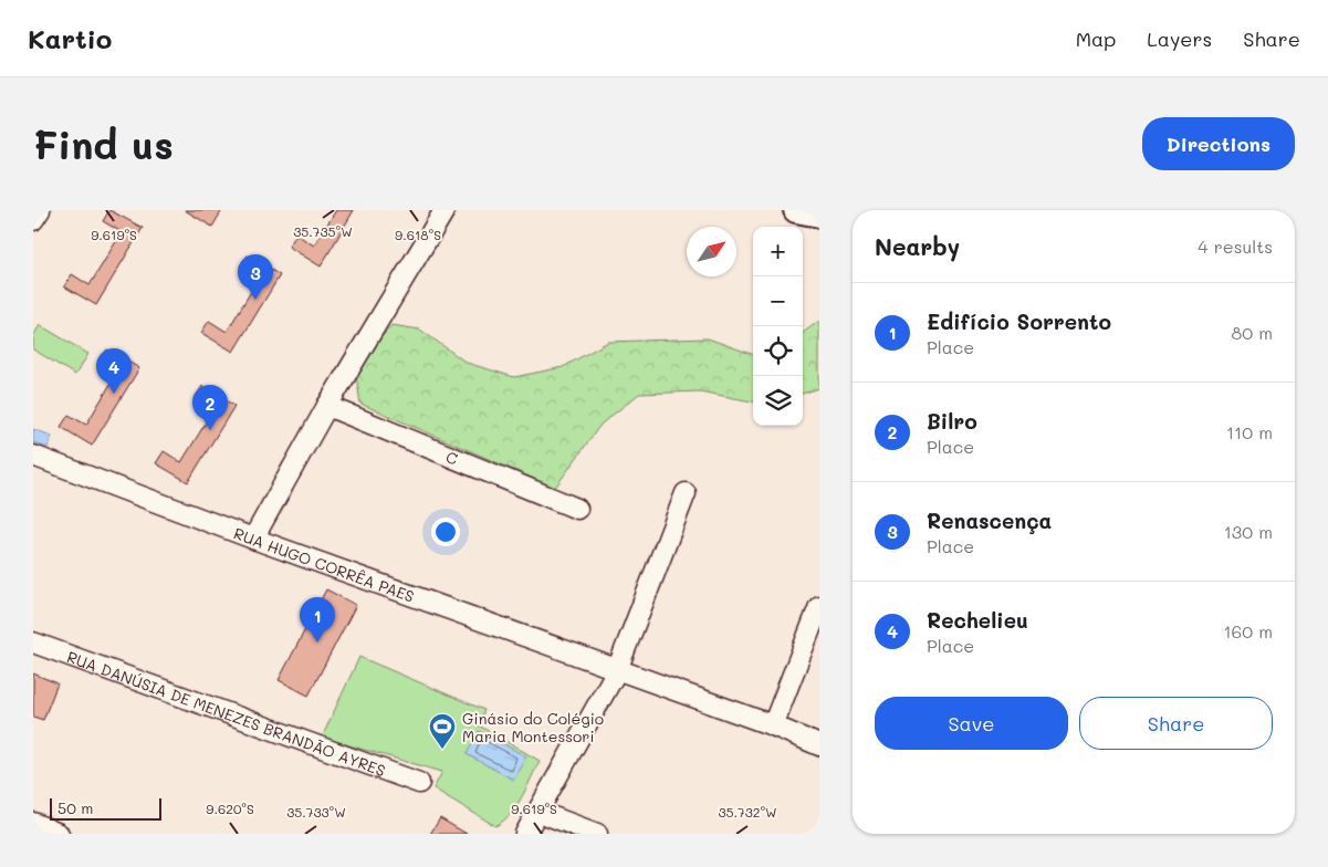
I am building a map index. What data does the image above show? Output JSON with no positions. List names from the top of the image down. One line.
{"streets":{"street":["C","RUA HUGO CORRÊA PAES","RUA DANÚSIA DE MENEZES BRANDÃO AYRES"]},"places":{"sports":["Ginásio do Colégio Maria Montessori"]},"scale_bar":"50 m","north":"top right","page":{"header":"Kartio","nav":["Map","Layers","Share"],"buttons":["Directions",["Save","Share"]],"title":"Find us","heading":["Nearby","4 results"],"map_buttons":["+","−"],"pins":["3","4","2","1"],"list":[{"mark":"1","name":"Edifício Sorrento","note":"Place","value":"80 m"},{"mark":"2","name":"Bilro","note":"Place","value":"110 m"},{"mark":"3","name":"Renascença","note":"Place","value":"130 m"},{"mark":"4","name":"Rechelieu","note":"Place","value":"160 m"}],"scale":"50 m"},"coordinates":["35.735°W","9.619°S","9.618°S","9.620°S","35.733°W","35.732°W"]}
